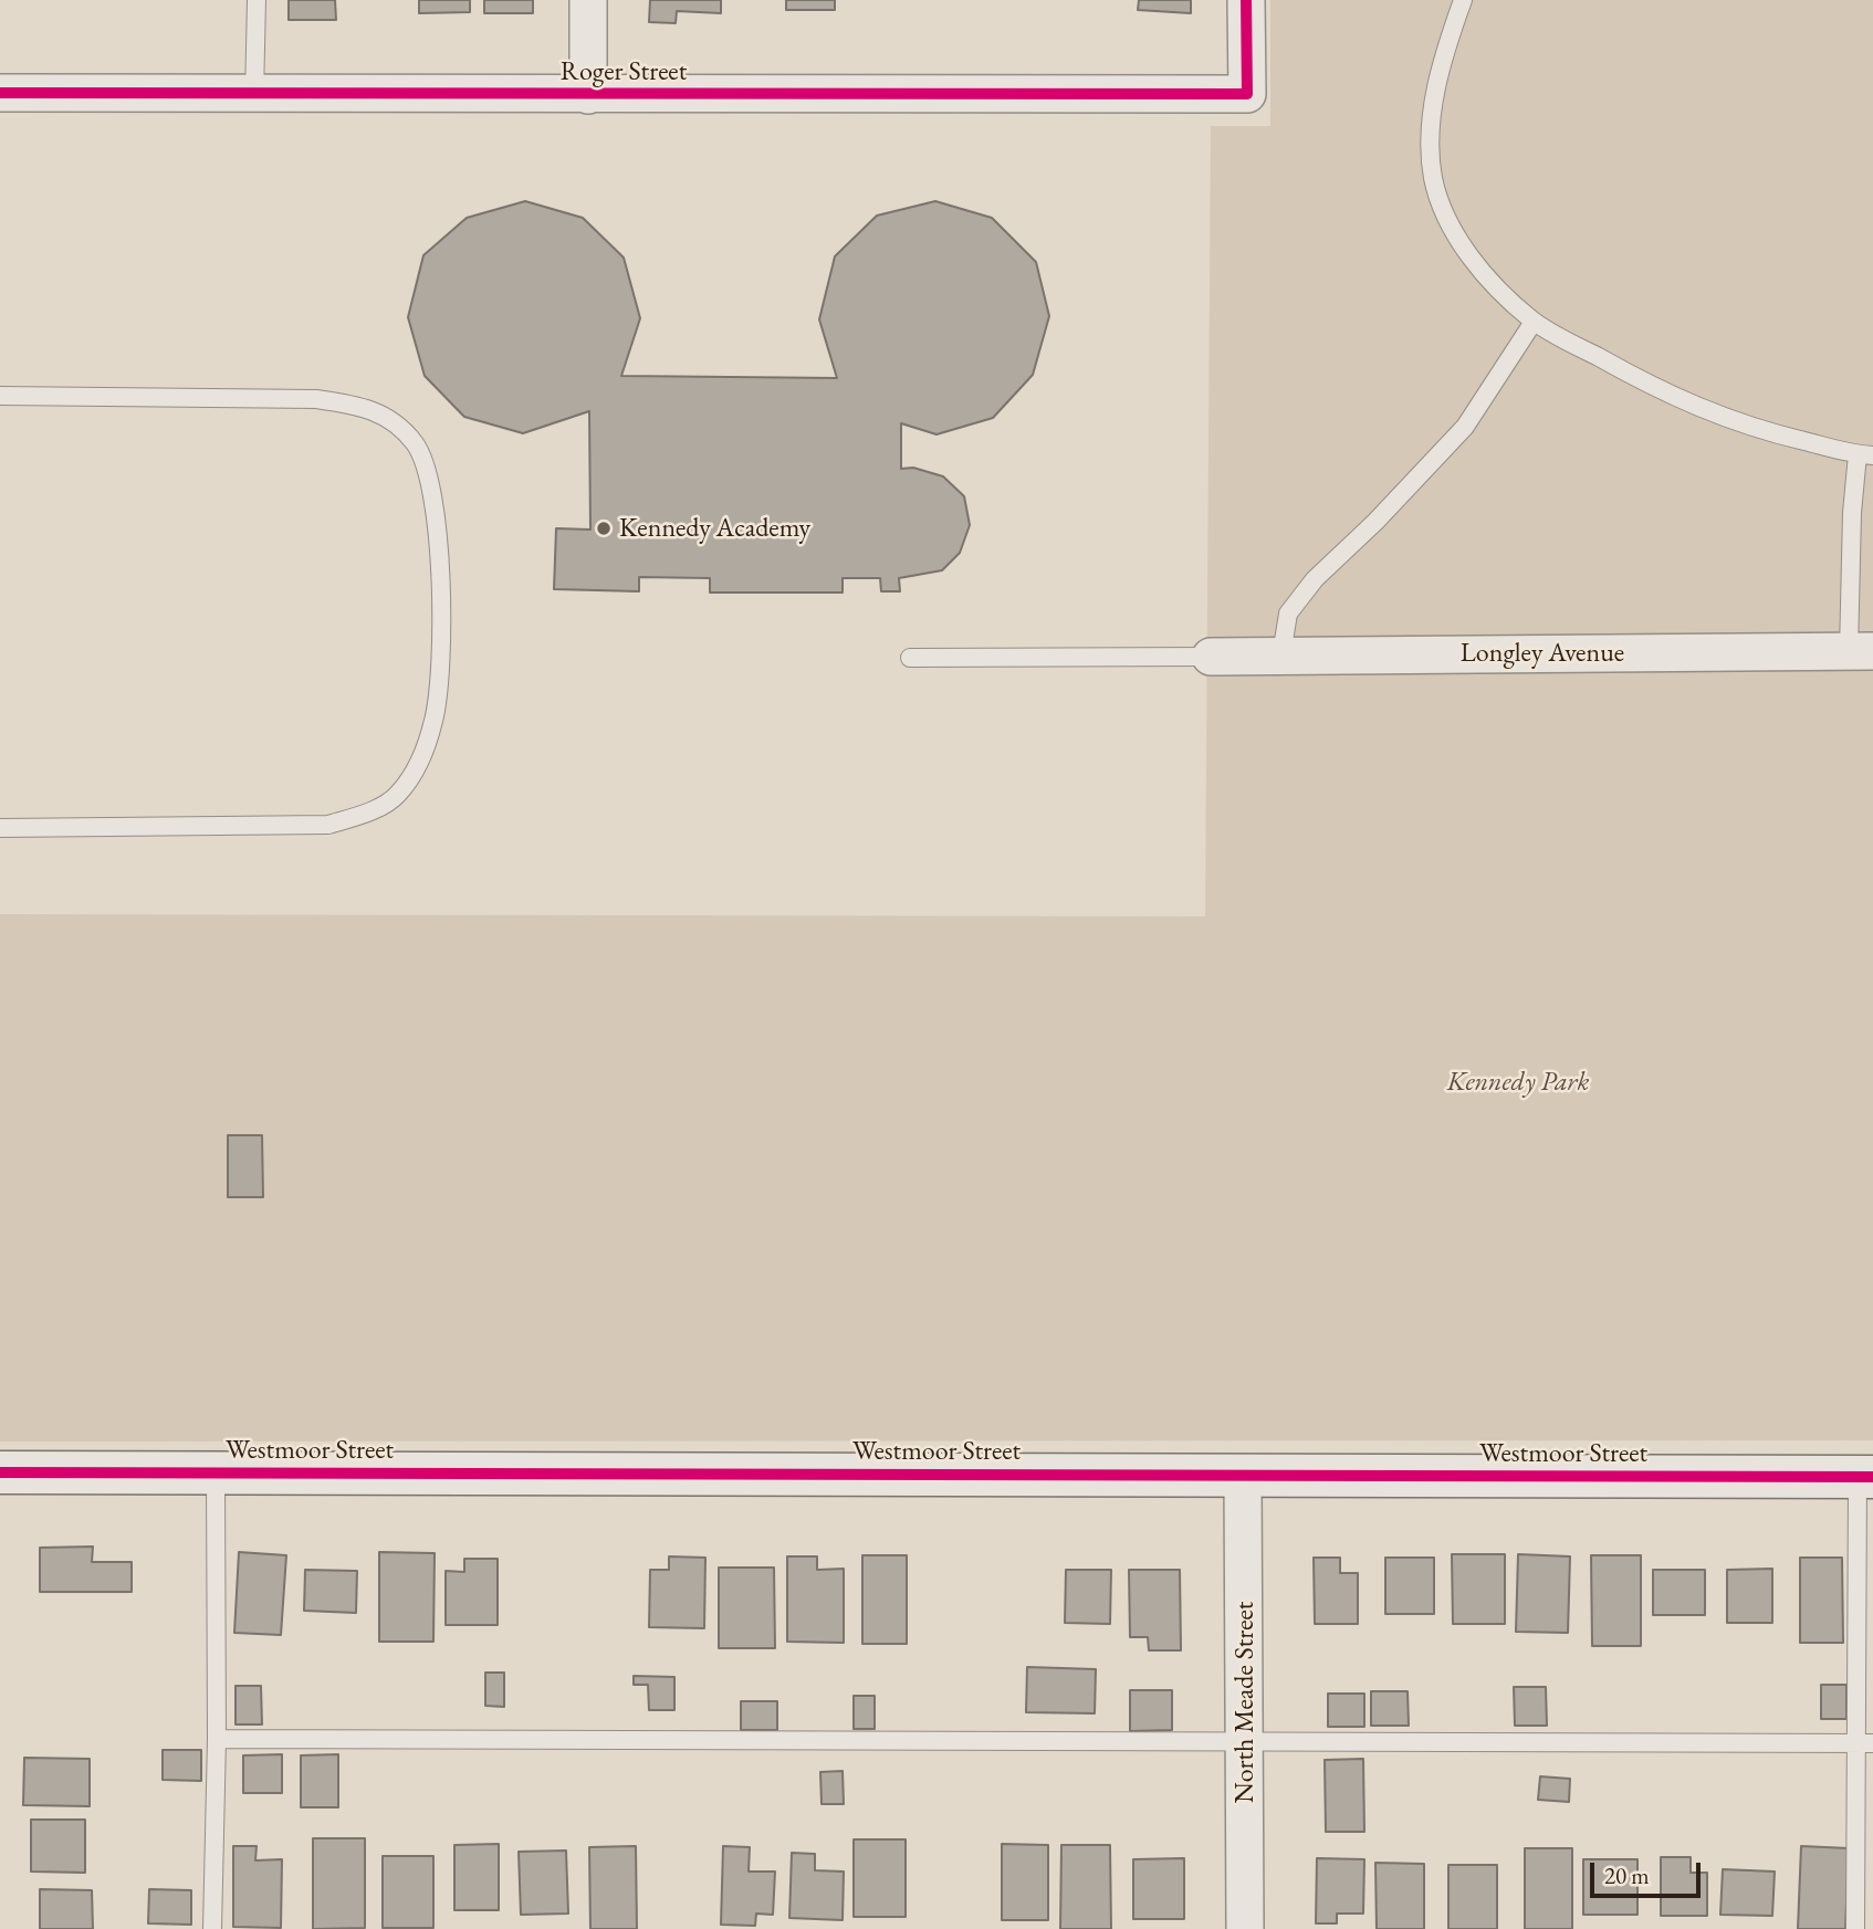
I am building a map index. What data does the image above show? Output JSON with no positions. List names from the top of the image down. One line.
{"streets":{"street":["Roger Street","Longley Avenue","Westmoor Street","North Meade Street"]},"crossings":[["Westmoor Street","North Meade Street"]],"parks":["Kennedy Park"],"places":["Kennedy Academy"],"scale_bar":"20 m"}
